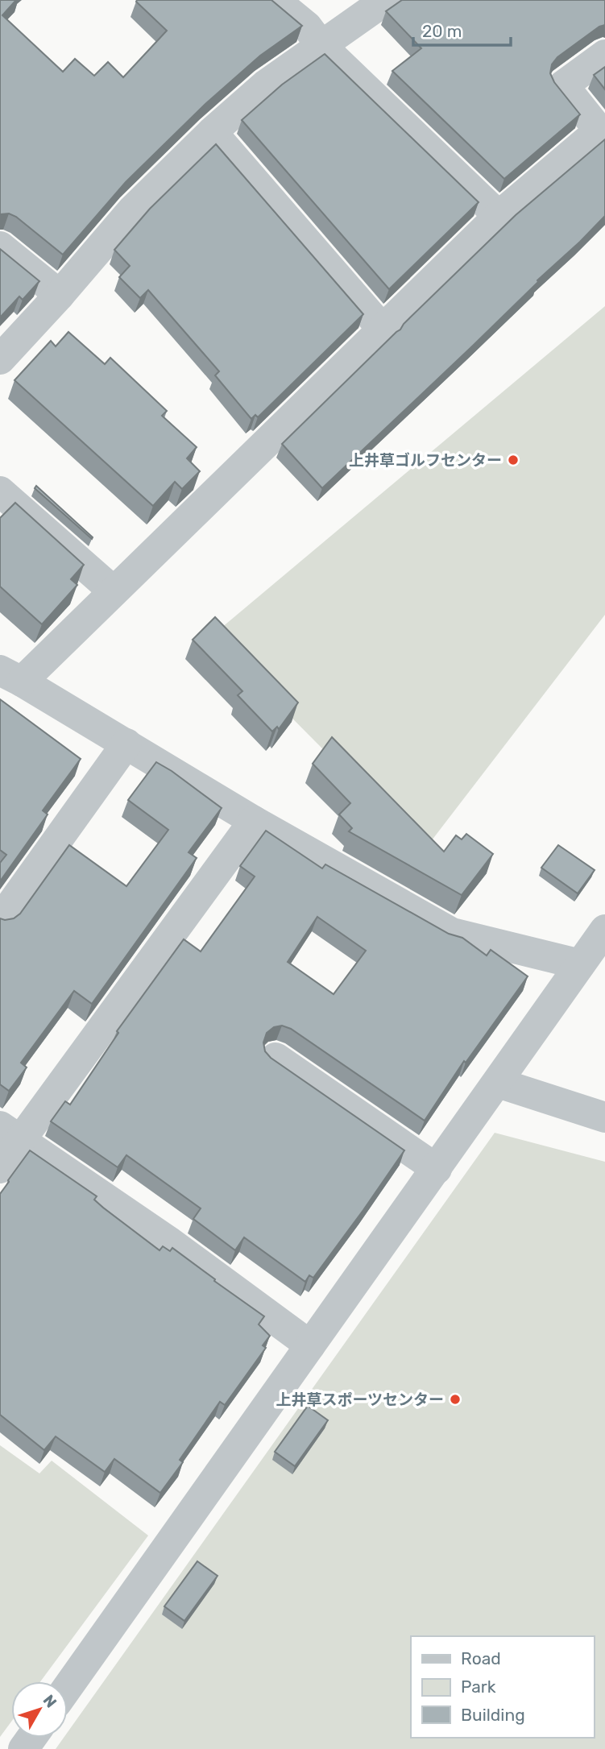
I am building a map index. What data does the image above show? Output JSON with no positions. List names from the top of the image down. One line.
{"places":["上井草ゴルフセンター","上井草スポーツセンター"],"legend":["Road","Park","Building"],"scale_bar":"20 m","north":"top right"}
